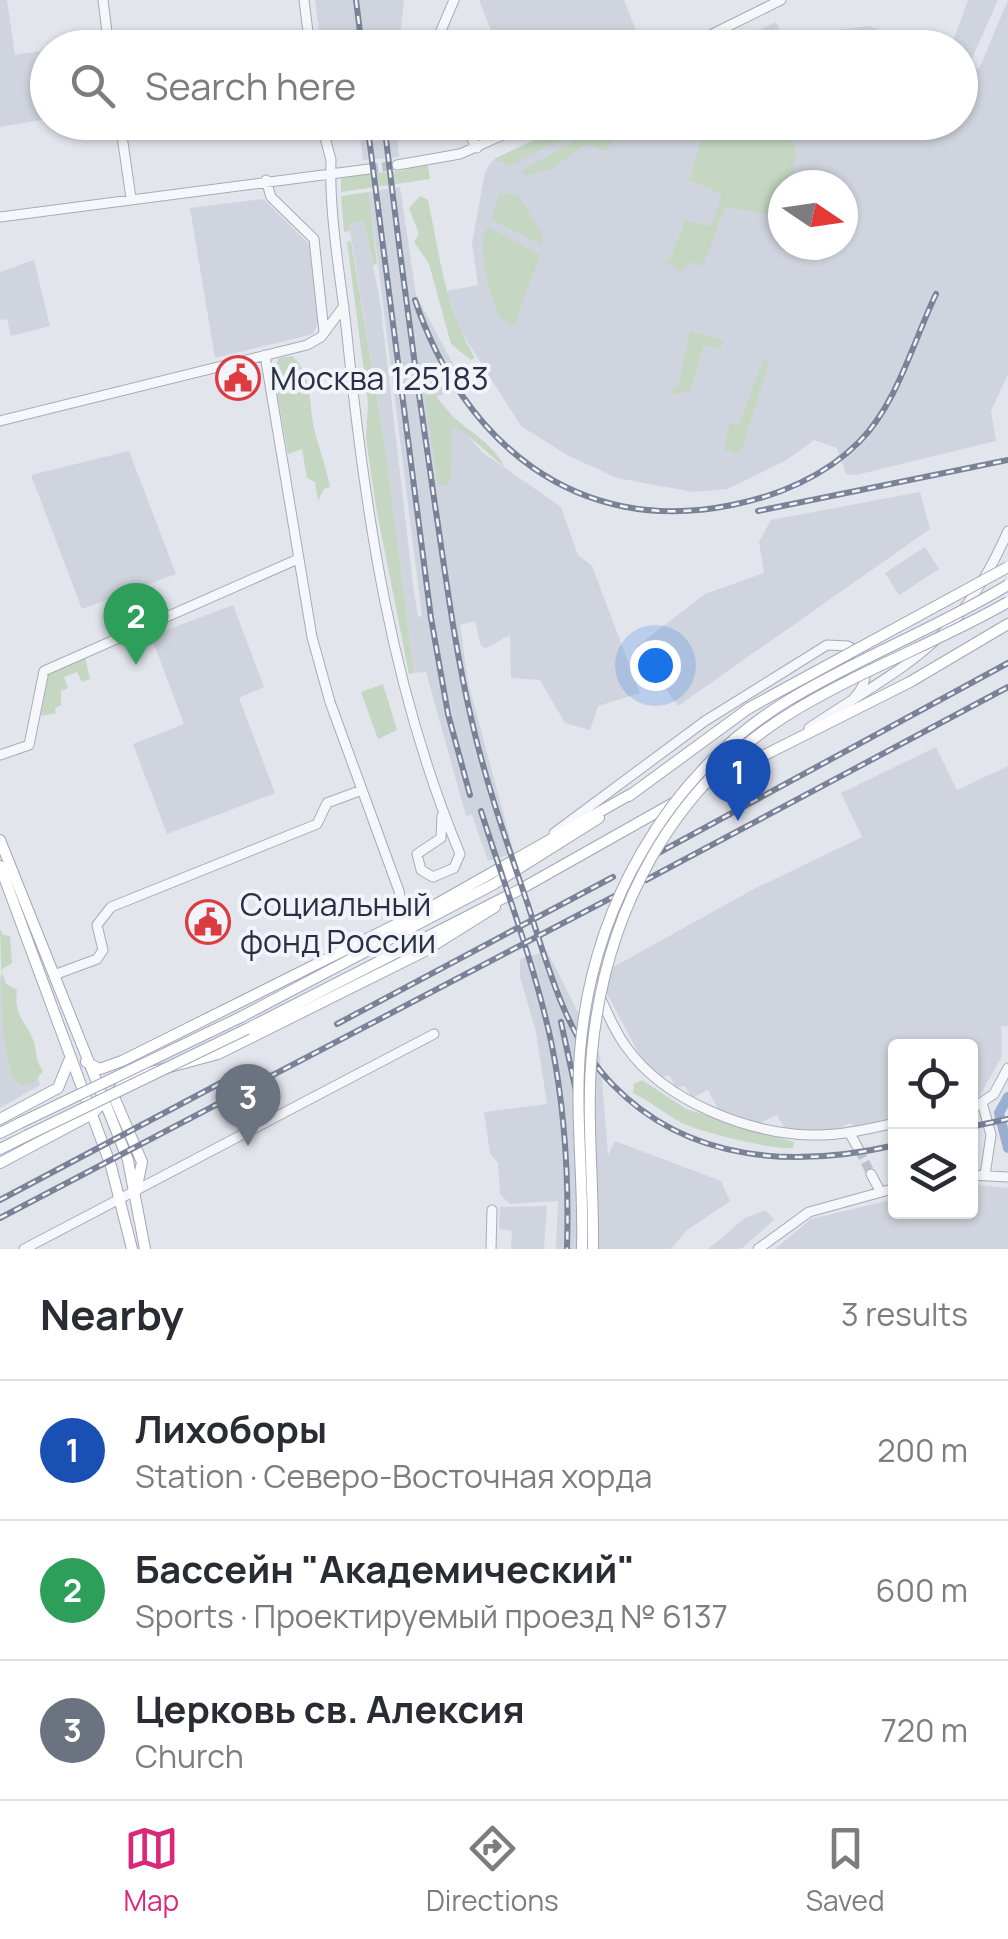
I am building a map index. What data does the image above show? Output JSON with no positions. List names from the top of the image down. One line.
{"places":{"public building":["Москва 125183","Социальный фонд России"]},"north":"right","page":{"search":"Search here","pins":["2","1","3"],"heading":["Nearby","3 results"],"list":[{"mark":"1","name":"Лихоборы","note":"Station · Северо-Восточная хорда","value":"200 m"},{"mark":"2","name":"Бассейн \"Академический\"","note":"Sports · Проектируемый проезд № 6137","value":"600 m"},{"mark":"3","name":"Церковь св. Алексия","note":"Church","value":"720 m"}],"nav":["Map","Directions","Saved"]}}
